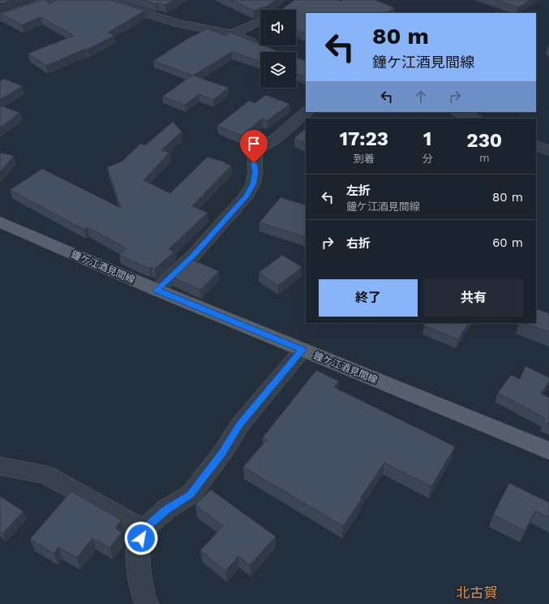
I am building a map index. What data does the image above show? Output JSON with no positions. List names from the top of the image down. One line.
{"streets":{"main road":["鐘ケ江酒見間線"]},"districts":["北古賀"],"page":{"turn":["80 m","鐘ケ江酒見間線"],"eta":["17:23","到着","1","分","230","m"],"list":[{"name":"左折","note":"鐘ケ江酒見間線","value":"80 m"},{"name":"右折","value":"60 m"}],"buttons":["終了","共有"]}}
